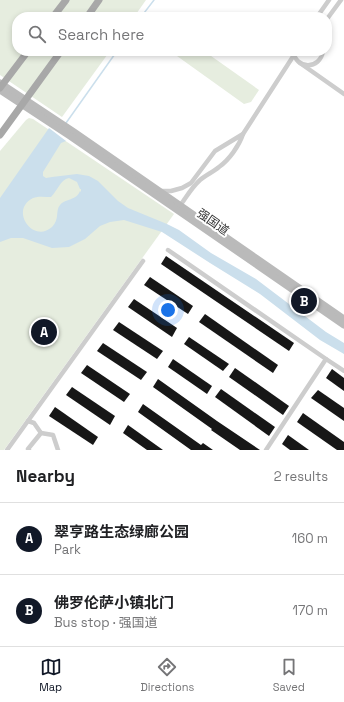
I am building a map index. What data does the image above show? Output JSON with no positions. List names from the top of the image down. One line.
{"streets":{"main road":["强国道"]},"page":{"search":"Search here","pins":["B","A"],"heading":["Nearby","2 results"],"list":[{"mark":"A","name":"翠亨路生态绿廊公园","note":"Park","value":"160 m"},{"mark":"B","name":"佛罗伦萨小镇北门","note":"Bus stop · 强国道","value":"170 m"}],"nav":["Map","Directions","Saved"]}}
